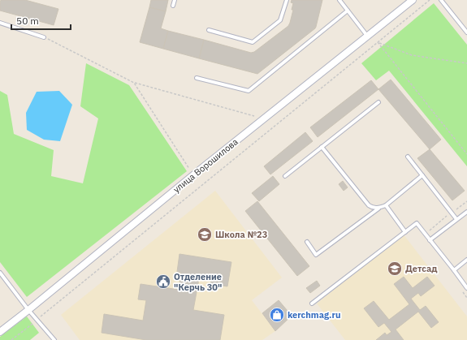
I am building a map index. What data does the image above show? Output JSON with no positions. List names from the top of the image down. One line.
{"streets":{"street":["улица Ворошилова"]},"places":{"school or university":["Школа №23","Детсад"],"public building":["Отделение \"Керчь 30\""],"shop":["kerchmag.ru"]},"scale_bar":"50 m"}
